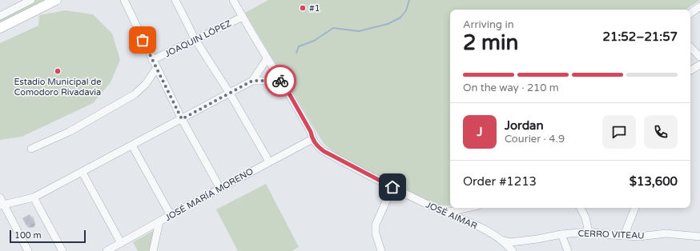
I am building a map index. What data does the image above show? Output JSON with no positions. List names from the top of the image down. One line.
{"streets":{"street":["JOAQUIN LÓPEZ","JOSÉ MARÍA MORENO","JOSÉ AIMAR","CERRO VITEAU"]},"crossings":[["JOAQUIN LÓPEZ","JOSÉ AIMAR"],["JOSÉ MARÍA MORENO","JOSÉ AIMAR"],["JOSÉ AIMAR","CERRO VITEAU"]],"places":["#1","Estadio Municipal de Comodoro Rivadavia"],"scale_bar":"100 m","page":{"heading":["2 min","Arriving in","21:52–21:57"],"panel":["Jordan","Courier · 4.9","Order #1213","$13,600"],"bar":"On the way · 210 m","round":"J","scale":"100 m"}}
